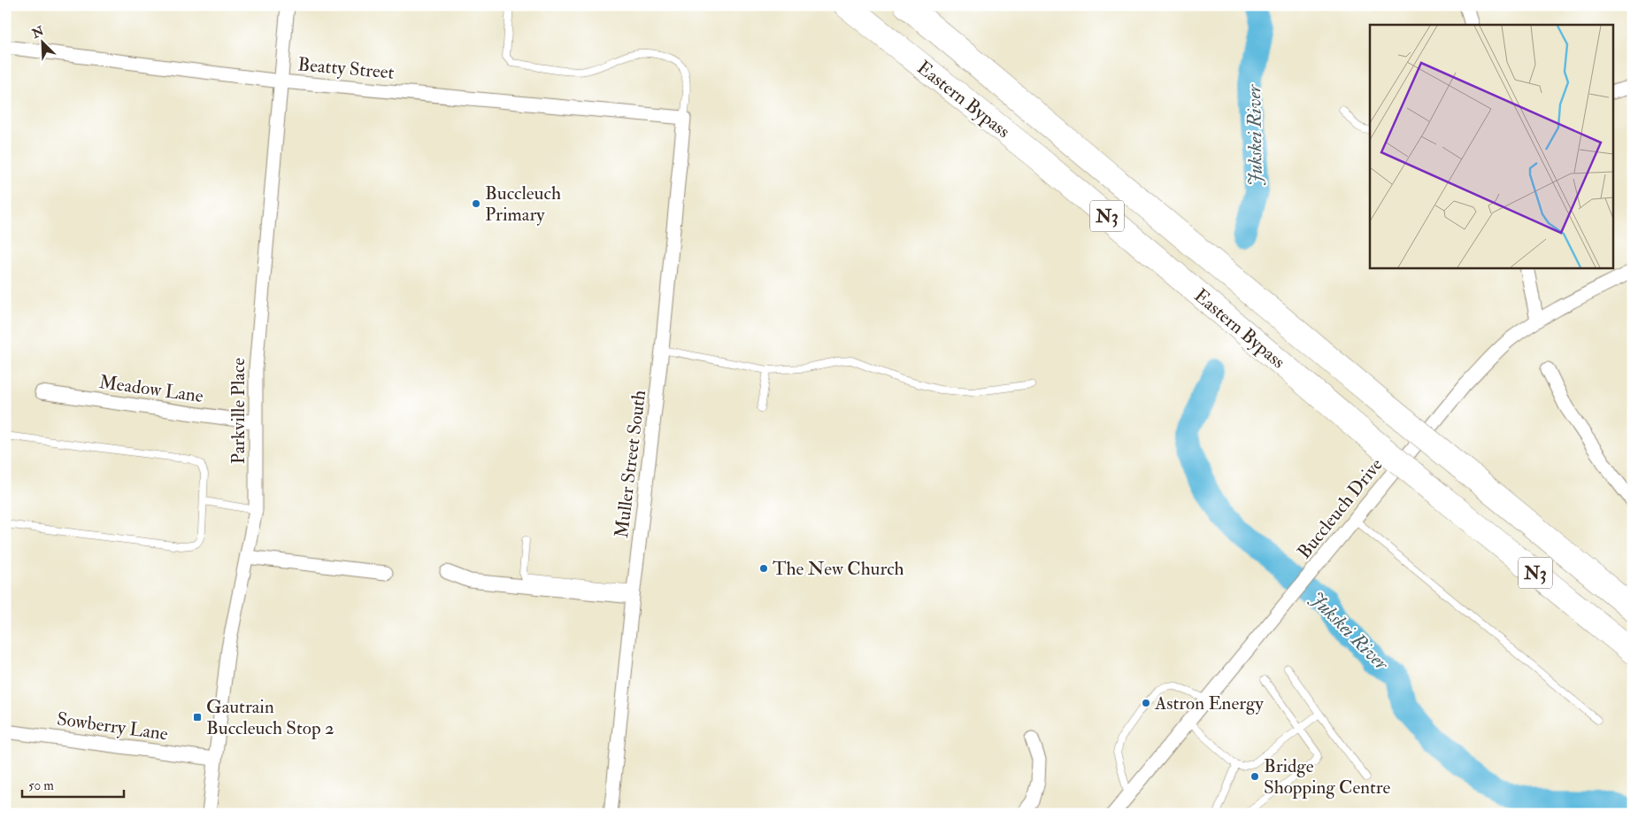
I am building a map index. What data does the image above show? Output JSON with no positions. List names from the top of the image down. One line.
{"streets":{"highway":["Eastern Bypass","N3"],"street":["Beatty Street","Meadow Lane","Parkville Place","Muller Street South","Buccleuch Drive","Sowberry Lane"]},"crossings":[["Beatty Street","Parkville Place"],["Beatty Street","Muller Street South"],["Meadow Lane","Parkville Place"],["Parkville Place","Sowberry Lane"]],"water":["Jukskei River"],"places":{"other":["Buccleuch Primary","The New Church","Astron Energy","Bridge Shopping Centre"],"transit":["Gautrain Buccleuch Stop 2"]},"scale_bar":"50 m","north":"top left"}
